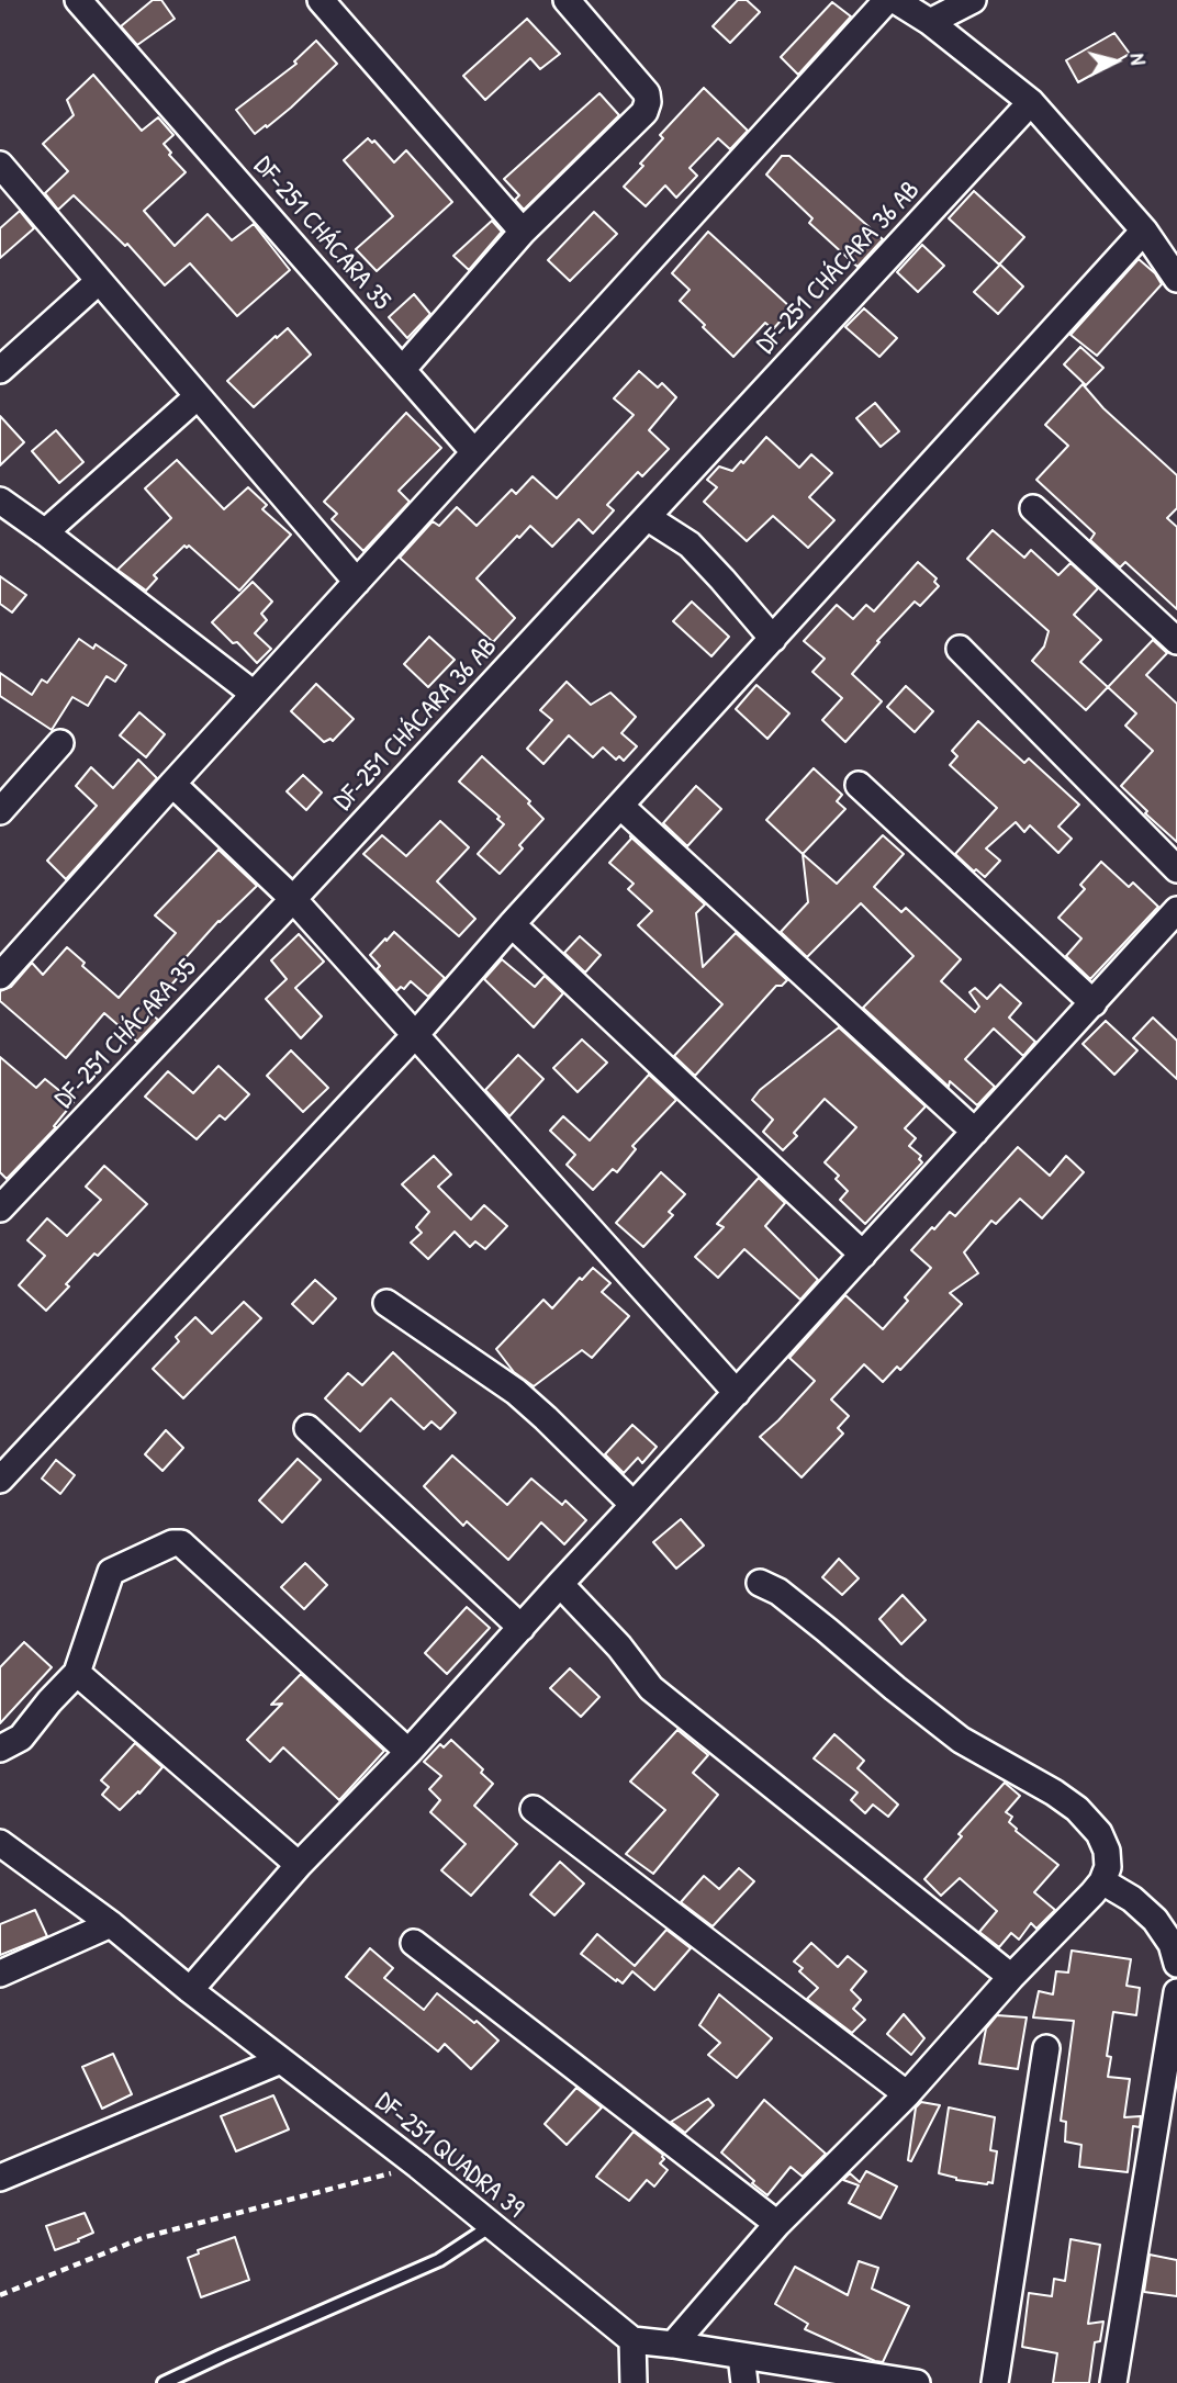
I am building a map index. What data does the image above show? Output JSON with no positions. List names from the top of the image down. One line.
{"streets":{"street":["DF-251 CHÁCARA 35","DF-251 CHÁCARA 36 AB","DF-251 QUADRA 39"]},"crossings":[["DF-251 CHÁCARA 35","DF-251 CHÁCARA 36 AB"]],"north":"right"}
